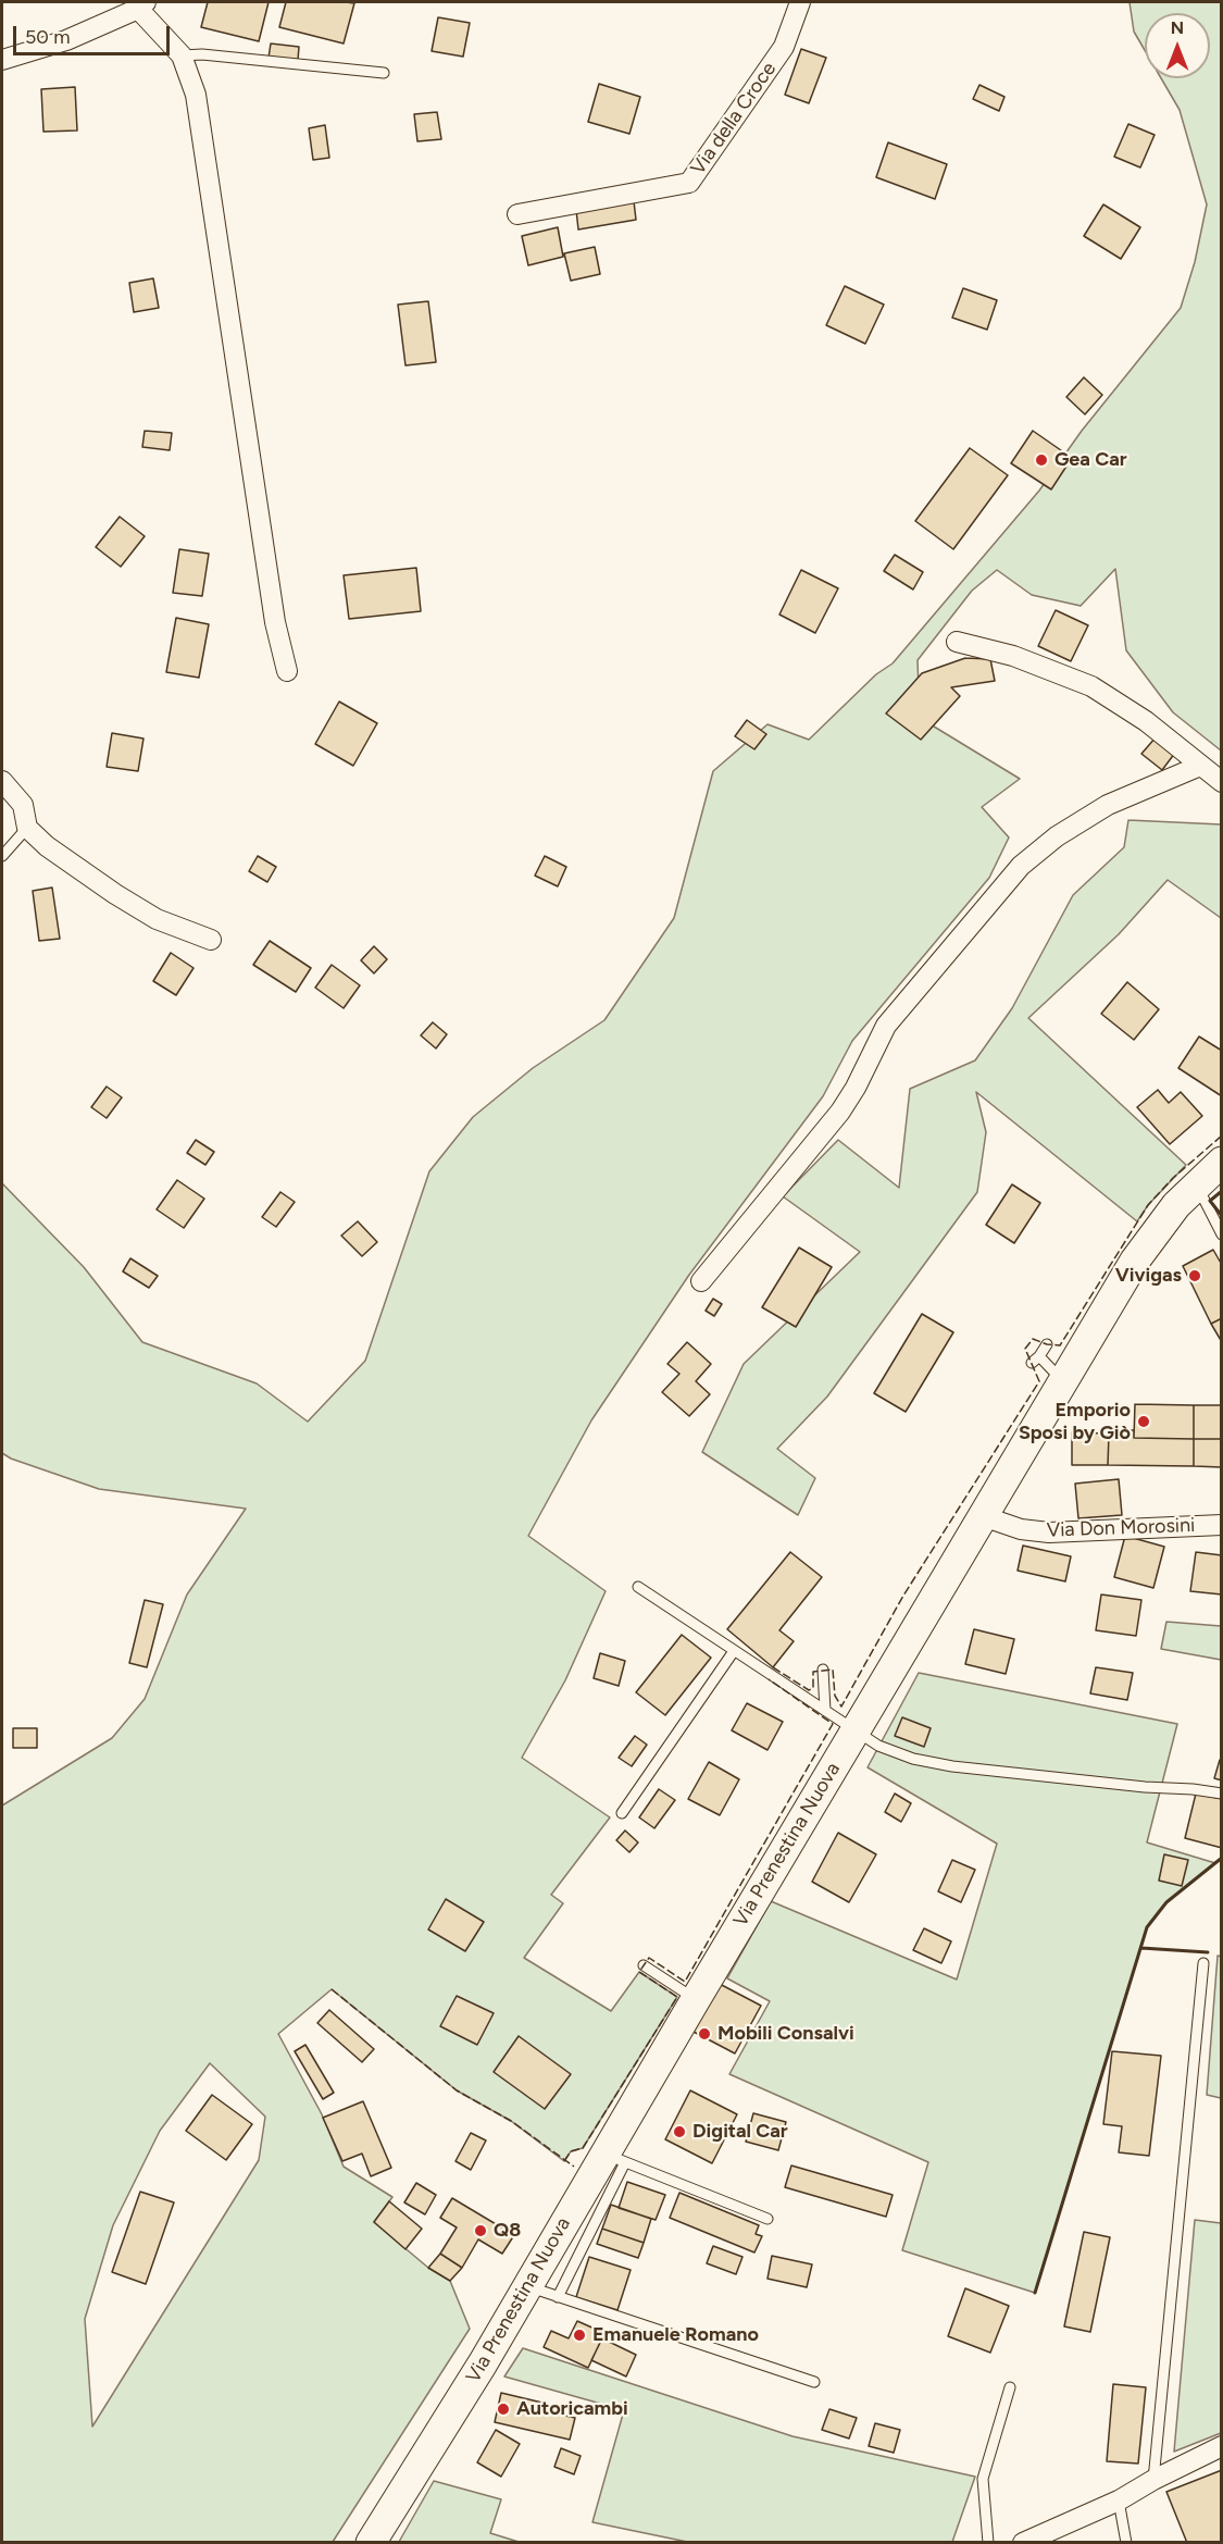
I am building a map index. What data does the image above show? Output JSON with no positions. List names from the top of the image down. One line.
{"streets":{"main road":["Via Prenestina Nuova"],"street":["Via della Croce","Via Don Morosini"]},"crossings":[["Via Don Morosini","Via Prenestina Nuova"]],"places":["Gea Car","Vivigas","Emporio Sposi by Giò","Mobili Consalvi","Digital Car","Q8","Emanuele Romano","Autoricambi"],"scale_bar":"50 m","north":"top"}
